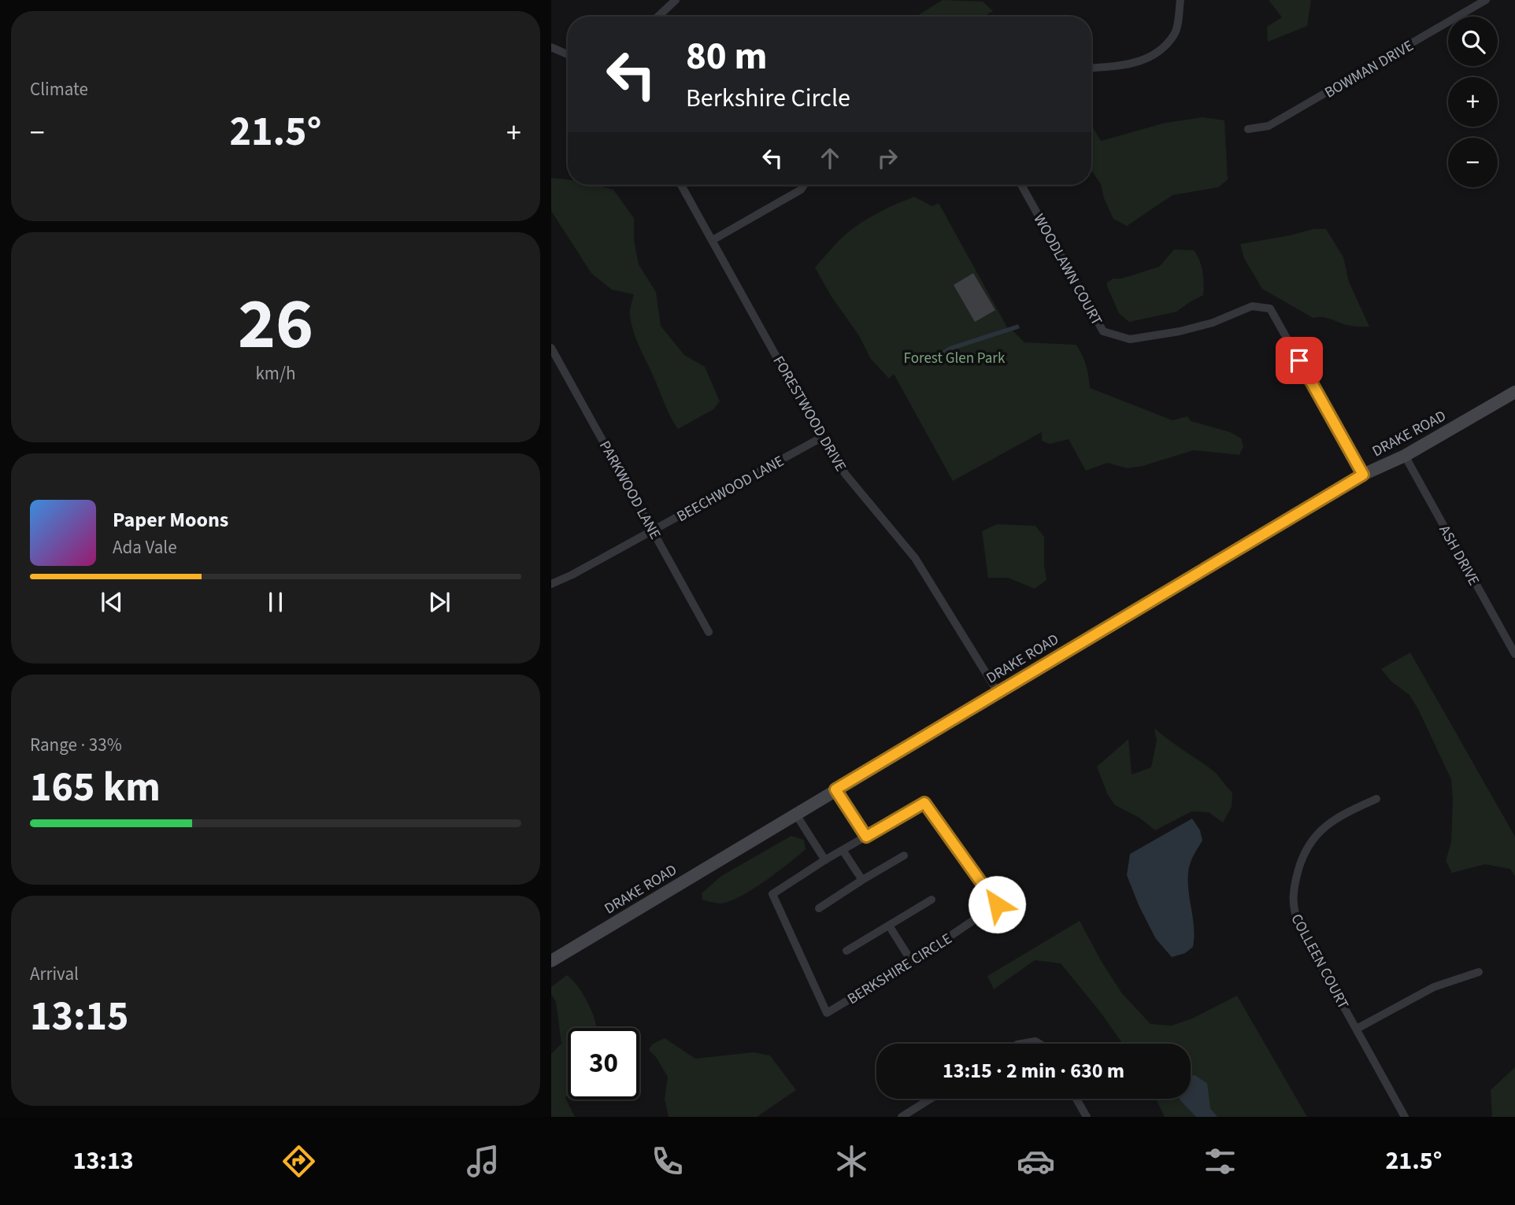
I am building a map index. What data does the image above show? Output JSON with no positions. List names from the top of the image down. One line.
{"streets":{"street":["BOWMAN DRIVE","WOODLAWN COURT","FORESTWOOD DRIVE","DRAKE ROAD","BEECHWOOD LANE","PARKWOOD LANE","ASH DRIVE","COLLEEN COURT","BERKSHIRE CIRCLE"]},"crossings":[["WOODLAWN COURT","DRAKE ROAD"],["FORESTWOOD DRIVE","DRAKE ROAD"],["FORESTWOOD DRIVE","BEECHWOOD LANE"],["DRAKE ROAD","ASH DRIVE"],["BEECHWOOD LANE","PARKWOOD LANE"]],"parks":["Forest Glen Park"],"page":{"tile":["Climate",["26","km/h"],["Range · 33%","165 km"],["Arrival","13:15"]],"map_buttons":["+","−"],"turn":["80 m","Berkshire Circle"],"heat":["−","21.5°","+"],"song":["Paper Moons","Ada Vale"],"limit":"30","trip":"13:15 · 2 min · 630 m","tabs":["13:13","21.5°"]}}
